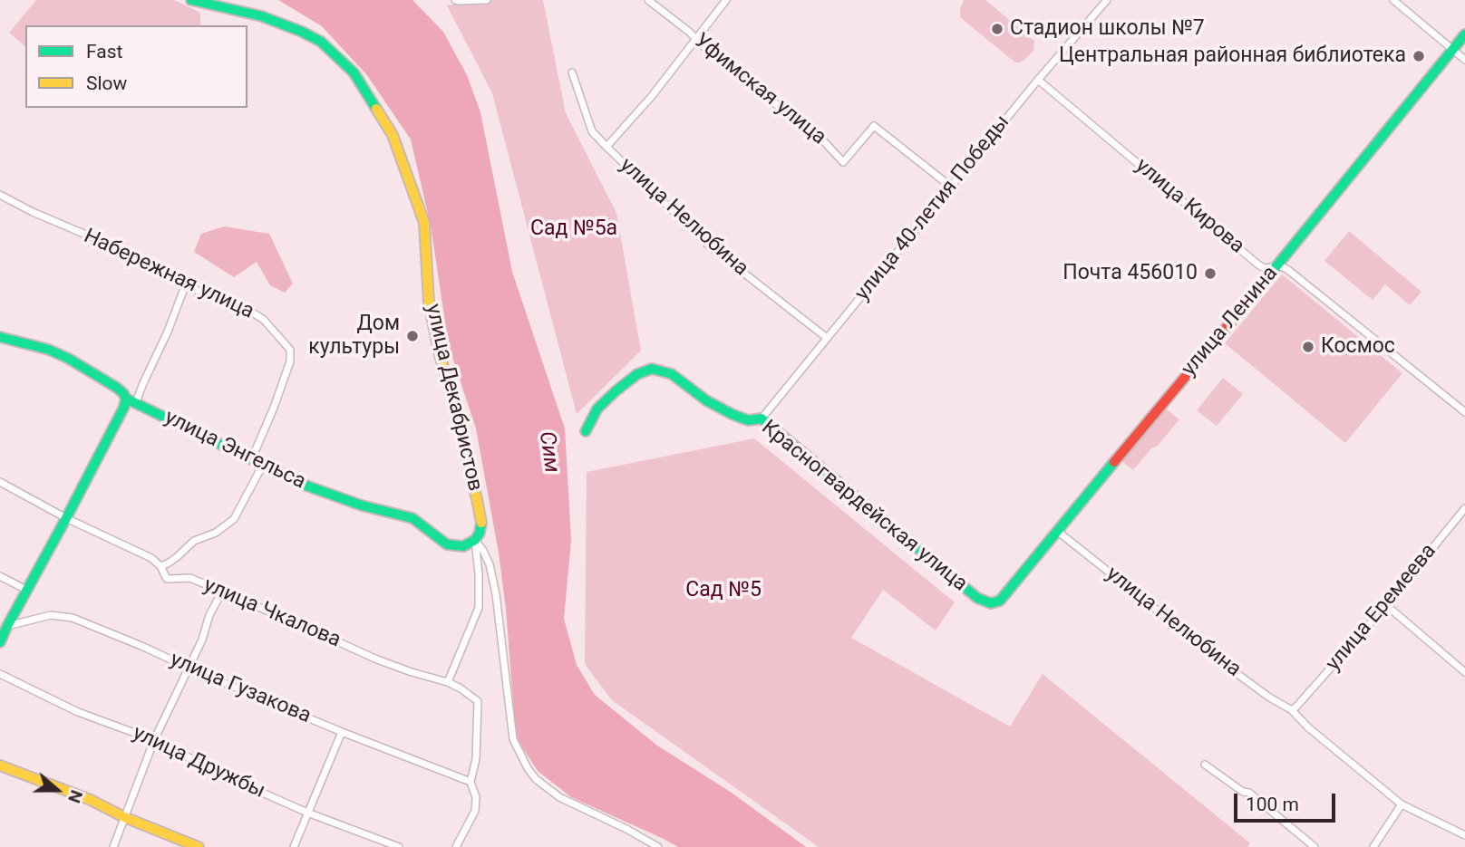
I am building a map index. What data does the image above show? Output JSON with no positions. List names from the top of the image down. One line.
{"streets":{"street":["Уфимская улица","улица Кирова","улица 40-летия Победы","улица Нелюбина","Набережная улица","улица Ленина","улица Декабристов","улица Энгельса","Красногвардейская улица","улица Еремеева","улица Чкалова","улица Гузакова","улица Дружбы"]},"crossings":[["Уфимская улица","улица 40-летия Победы"],["улица Кирова","улица 40-летия Победы"],["улица Кирова","улица Ленина"],["улица 40-летия Победы","улица Нелюбина"],["улица 40-летия Победы","Красногвардейская улица"],["улица Нелюбина","улица Ленина"],["улица Нелюбина","улица Еремеева"],["Набережная улица","улица Энгельса"],["улица Ленина","Красногвардейская улица"],["улица Декабристов","улица Энгельса"],["улица Чкалова","улица Гузакова"]],"water":["Сим"],"parks":["Сад №5а","Сад №5"],"places":["Стадион школы №7","Центральная районная библиотека","Почта 456010","Дом культуры","Космос"],"legend":["Fast","Slow"],"scale_bar":"100 m","north":"right"}
